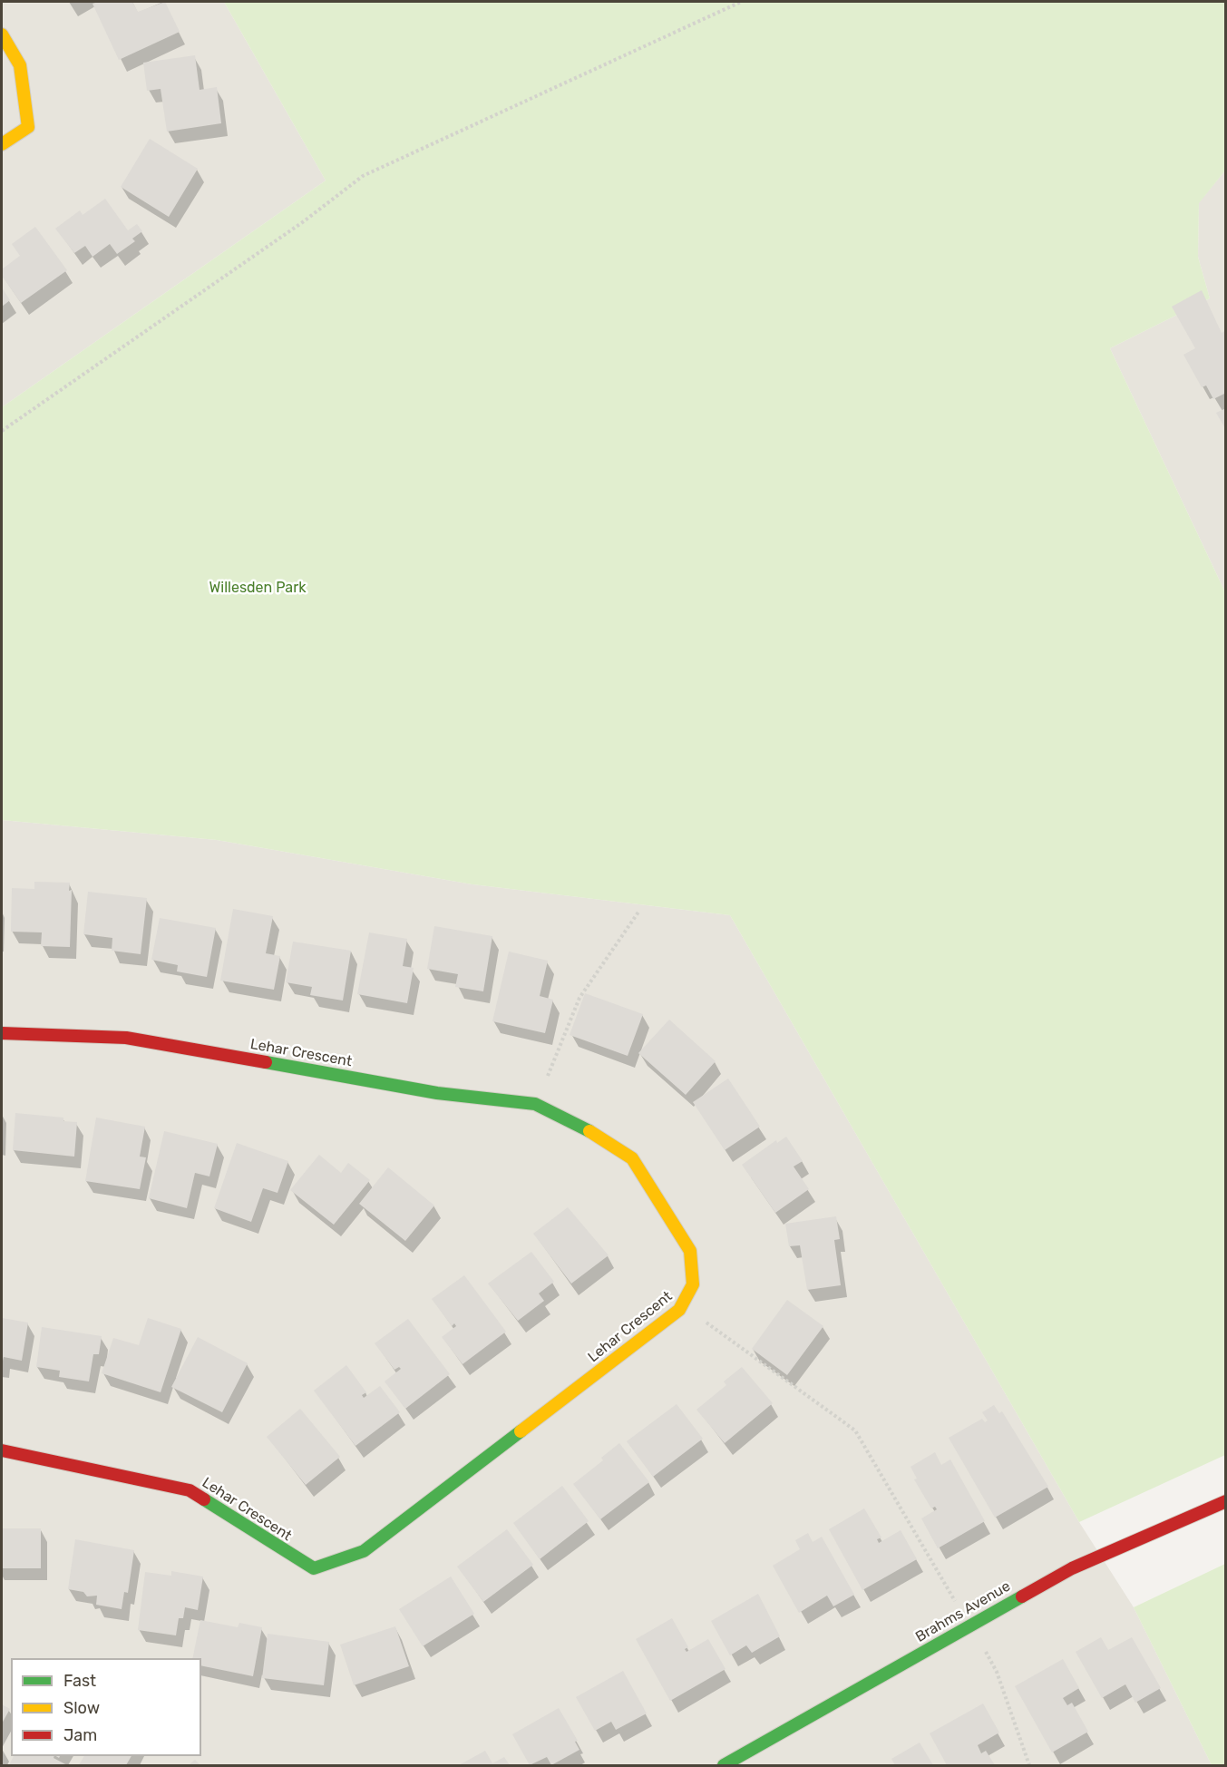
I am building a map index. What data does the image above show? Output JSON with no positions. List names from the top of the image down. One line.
{"streets":{"street":["Lehar Crescent","Brahms Avenue"]},"parks":["Willesden Park"],"legend":["Fast","Slow","Jam"]}
